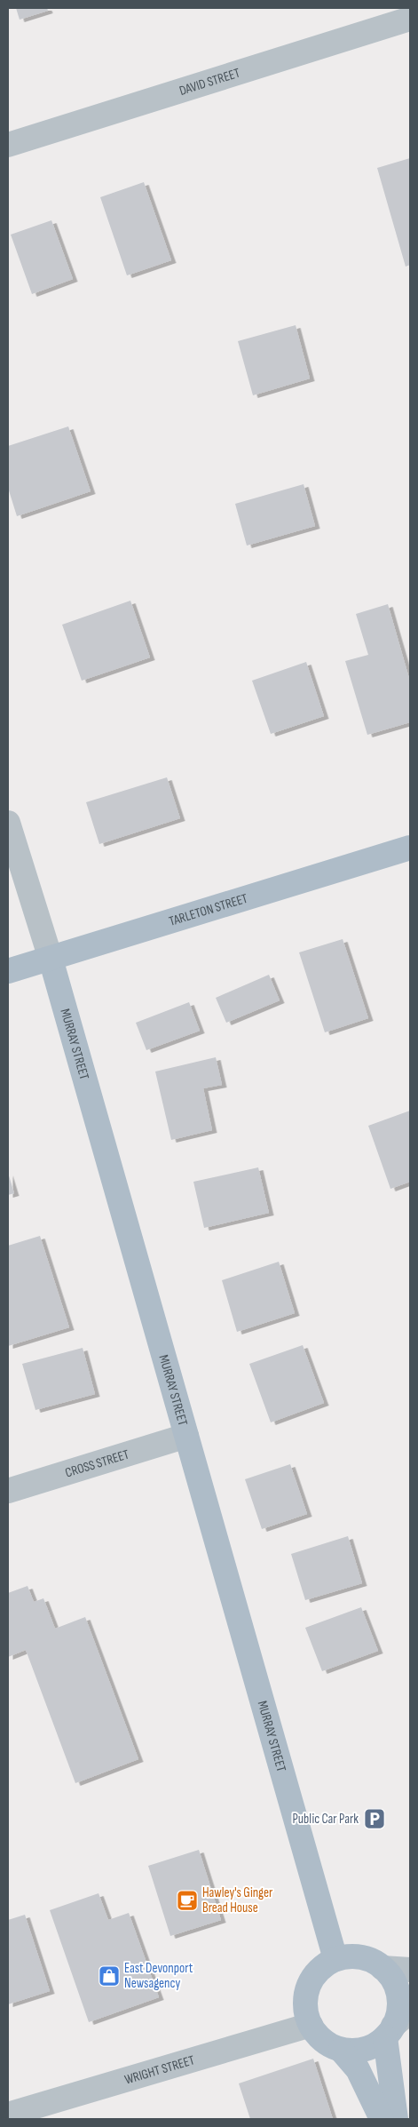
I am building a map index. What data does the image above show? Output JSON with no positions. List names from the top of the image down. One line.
{"streets":{"main road":["TARLETON STREET","MURRAY STREET"],"street":["DAVID STREET","CROSS STREET","WRIGHT STREET"]},"crossings":[["TARLETON STREET","MURRAY STREET"],["MURRAY STREET","CROSS STREET"],["MURRAY STREET","WRIGHT STREET"]],"places":{"parking":["Public Car Park"],"cafe":["Hawley's Ginger Bread House"],"shop":["East Devonport Newsagency"]}}
